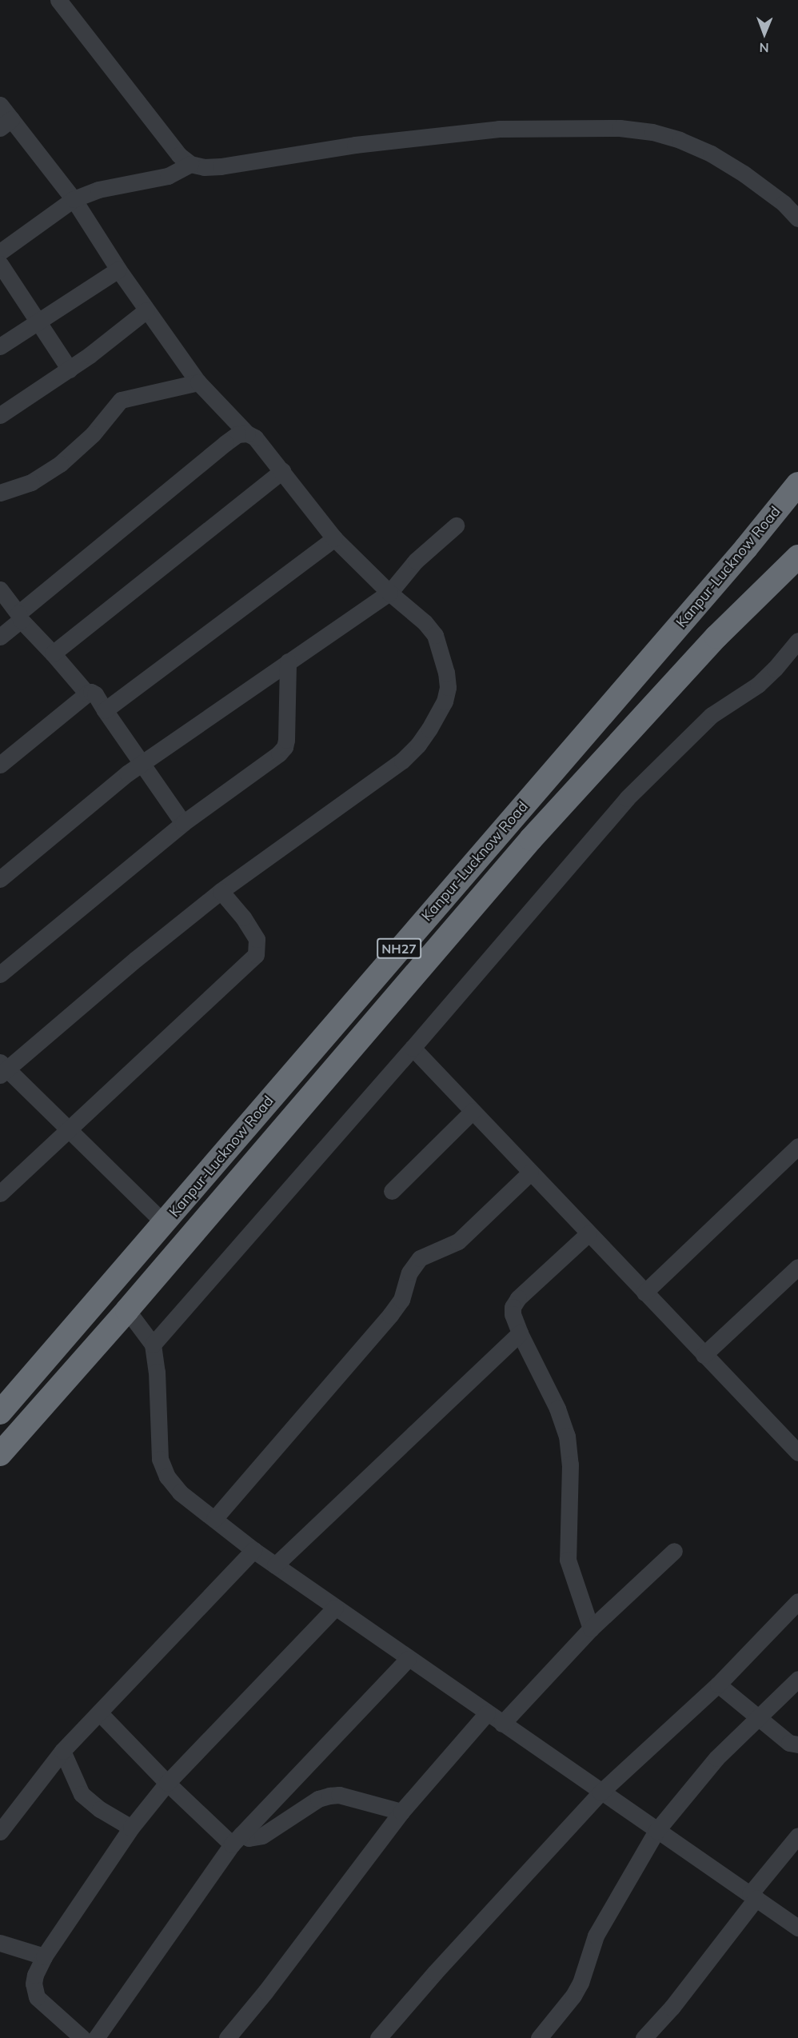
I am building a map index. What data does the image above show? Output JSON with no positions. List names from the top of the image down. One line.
{"streets":{"highway":["Kanpur-Lucknow Road","NH27"]},"north":"bottom"}
